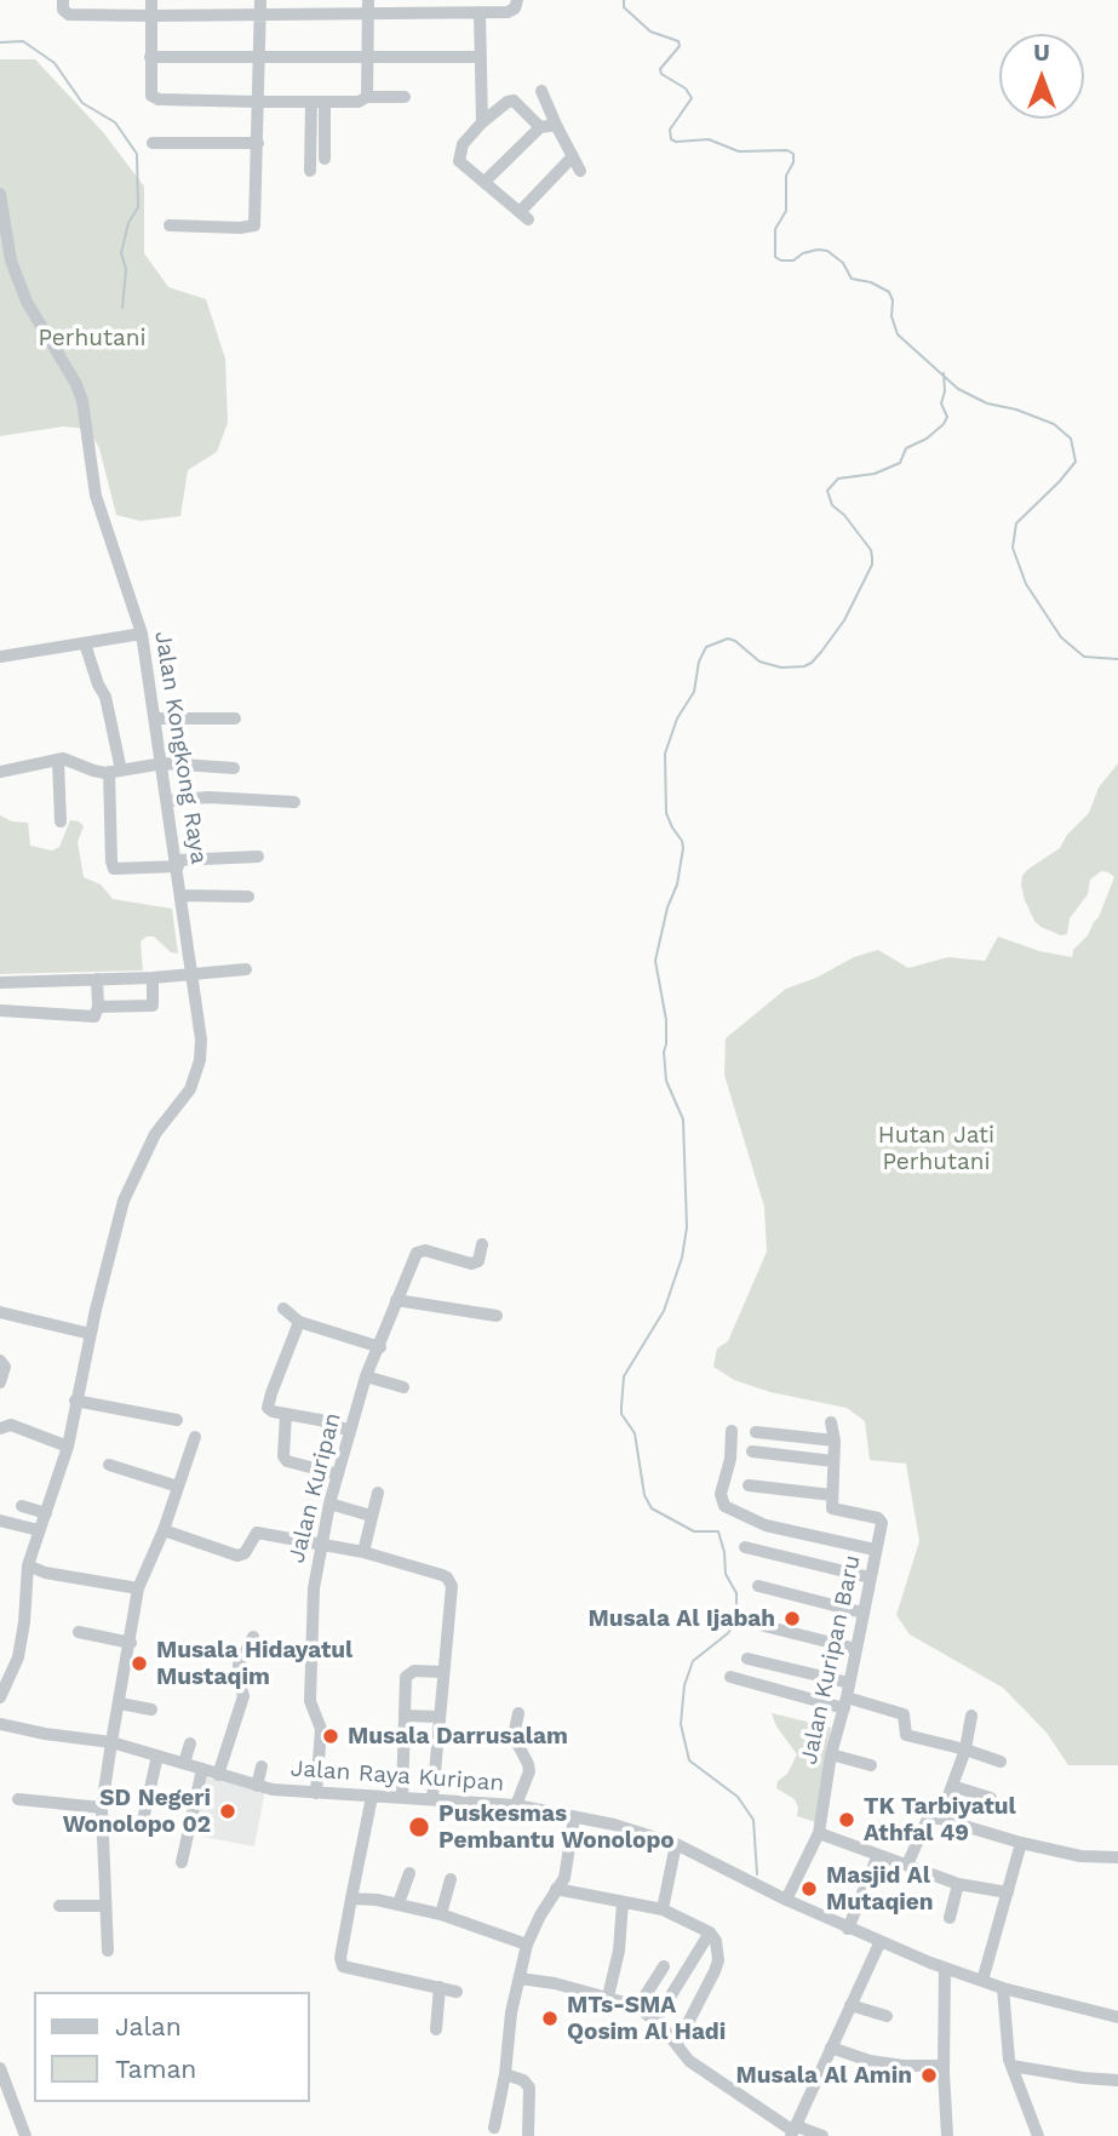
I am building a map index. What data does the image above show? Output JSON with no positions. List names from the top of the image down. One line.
{"streets":{"street":["Jalan Kongkong Raya","Jalan Kuripan","Jalan Kuripan Baru","Jalan Raya Kuripan"]},"crossings":[["Jalan Kuripan","Jalan Raya Kuripan"],["Jalan Kuripan Baru","Jalan Raya Kuripan"]],"parks":["Perhutani","Hutan Jati Perhutani"],"places":["Musala Al Ijabah","Musala Hidayatul Mustaqim","Musala Darrusalam","SD Negeri Wonolopo 02","TK Tarbiyatul Athfal 49","Puskesmas Pembantu Wonolopo","Masjid Al Mutaqien","MTs-SMA Qosim Al Hadi","Musala Al Amin"],"legend":["Jalan","Taman"],"north":"top"}
